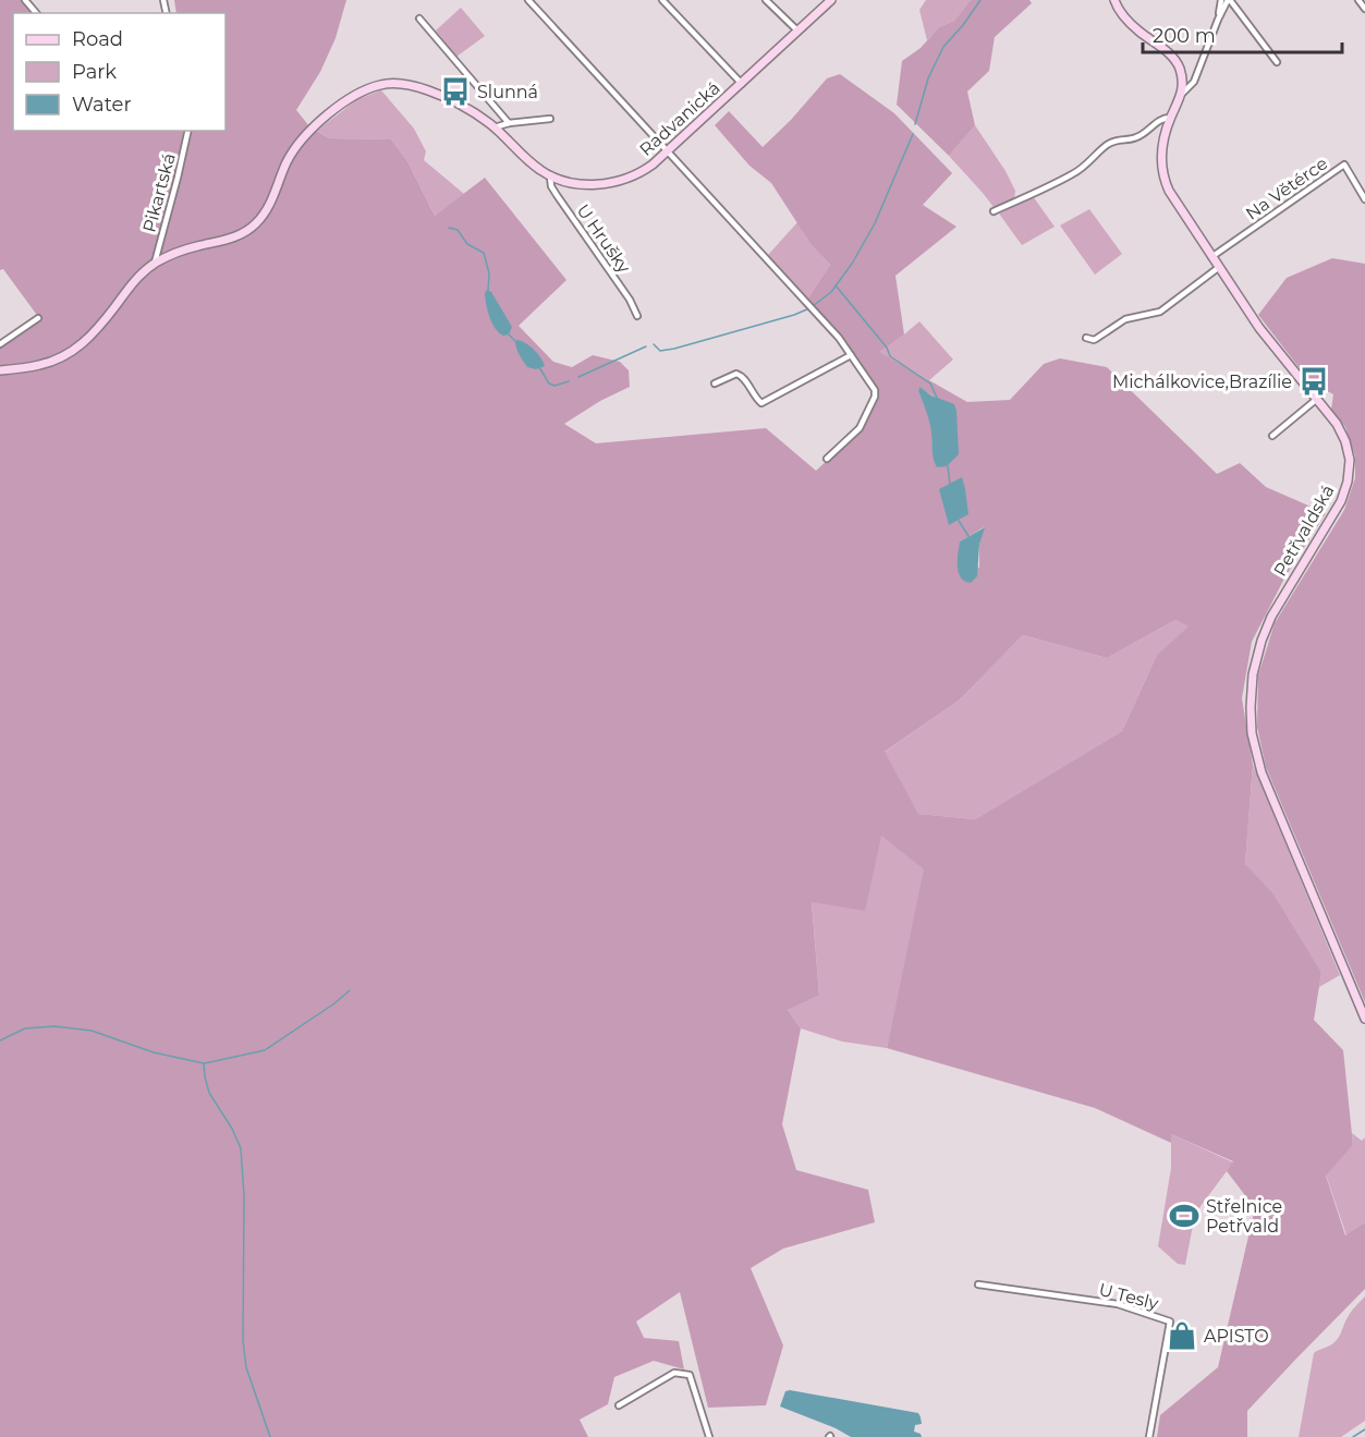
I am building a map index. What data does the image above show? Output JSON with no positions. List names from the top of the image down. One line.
{"streets":{"street":["Radvanická","Na Větérce","Pikartská","U Hrušky","Petřvaldská","U Tesly"]},"crossings":[["Radvanická","Pikartská"],["Radvanická","U Hrušky"],["Na Větérce","Petřvaldská"]],"places":{"bus stop":["Slunná","Michálkovice,Brazílie"],"sports":["Střelnice Petřvald"],"shop":["APISTO"]},"legend":["Road","Park","Water"],"scale_bar":"200 m"}
